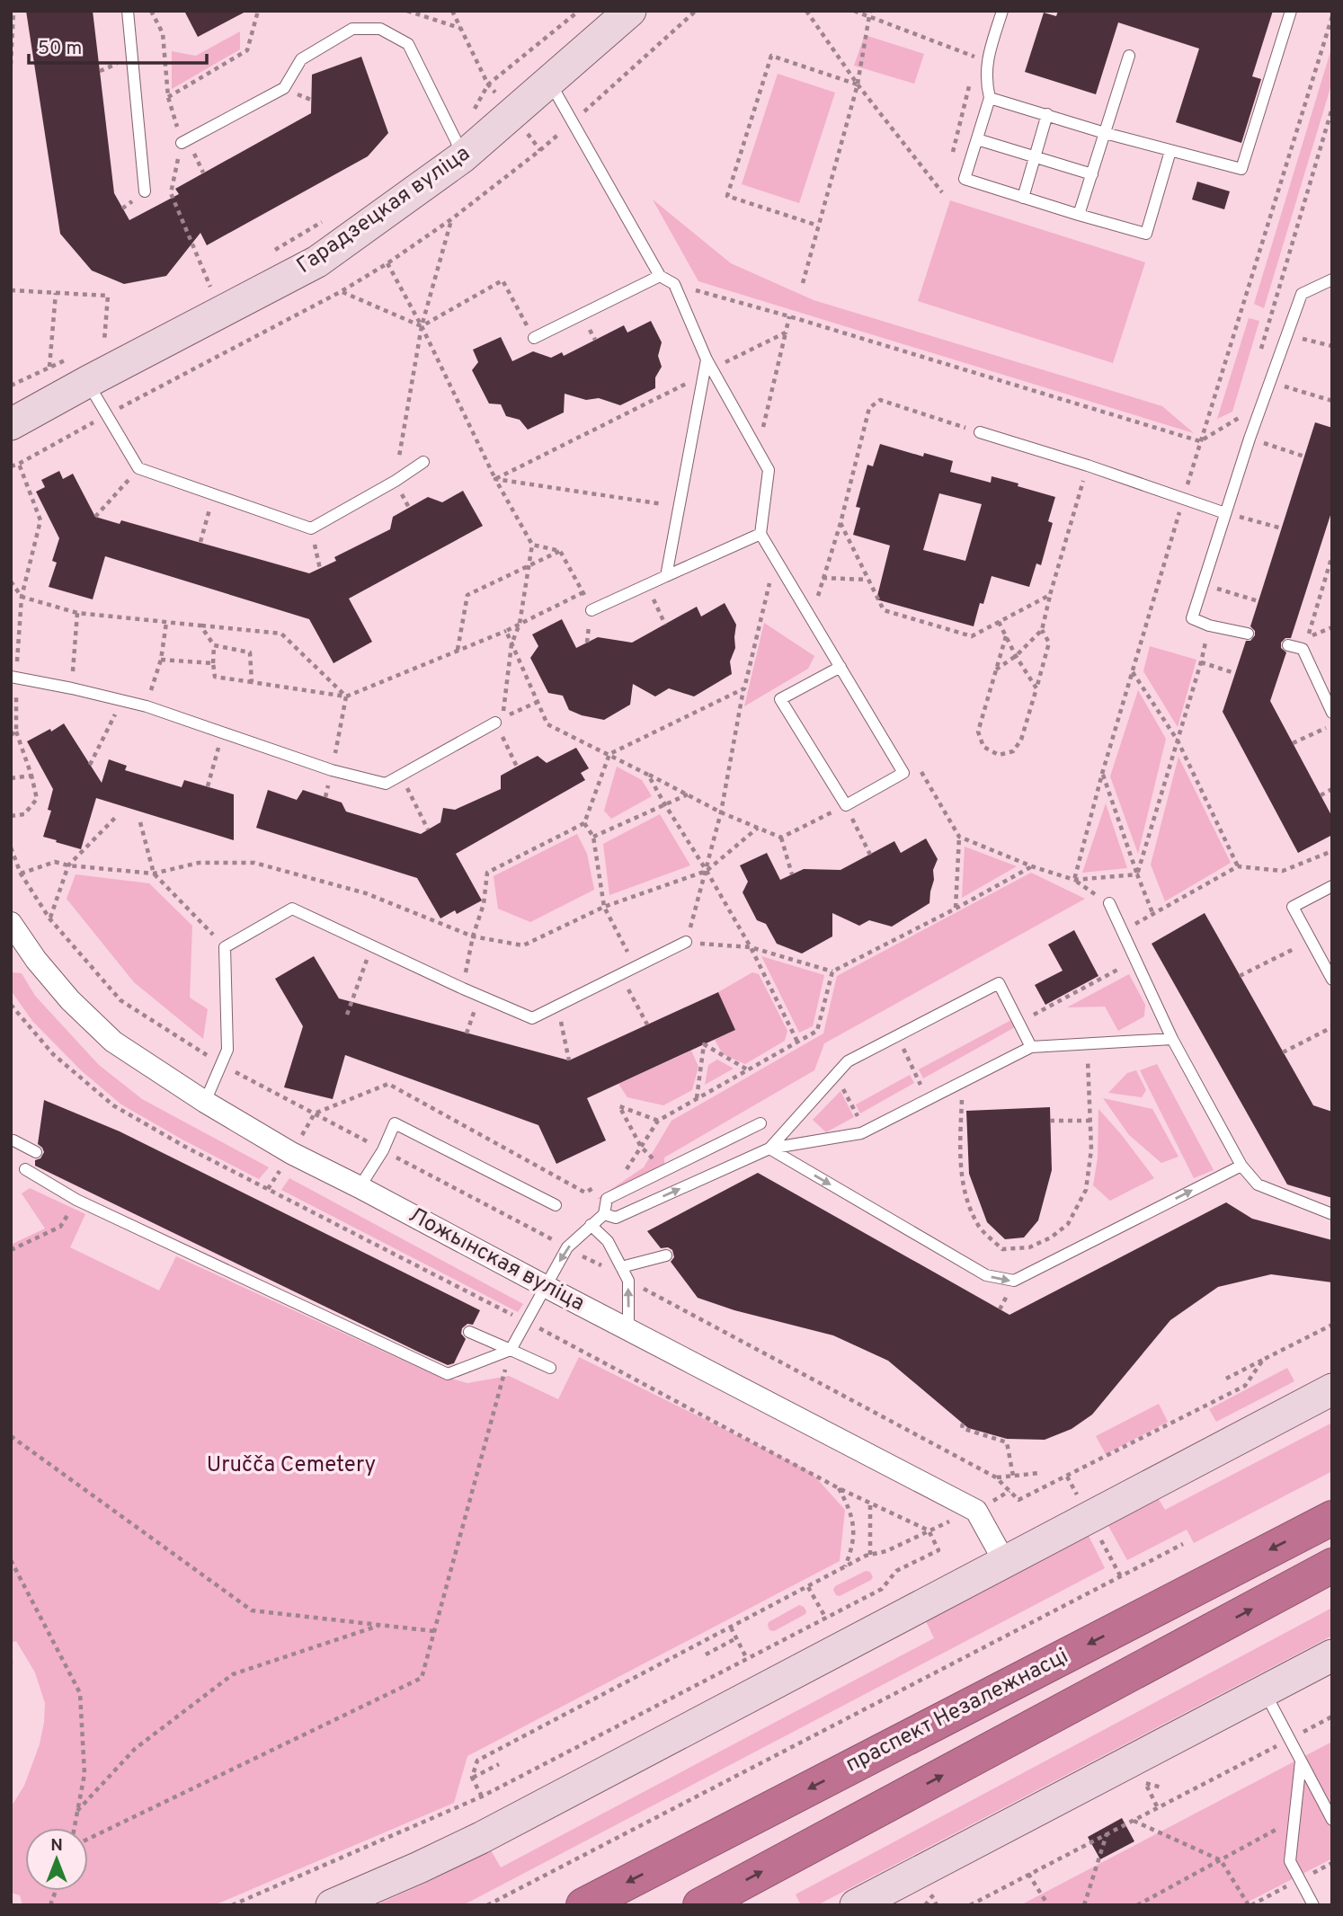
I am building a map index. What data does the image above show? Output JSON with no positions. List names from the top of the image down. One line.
{"streets":{"highway":["праспект Незалежнасці"],"main road":["Гарадзецкая вуліца"],"street":["Ложынская вуліца"]},"parks":["Uručča Cemetery"],"scale_bar":"50 m","north":"top"}
